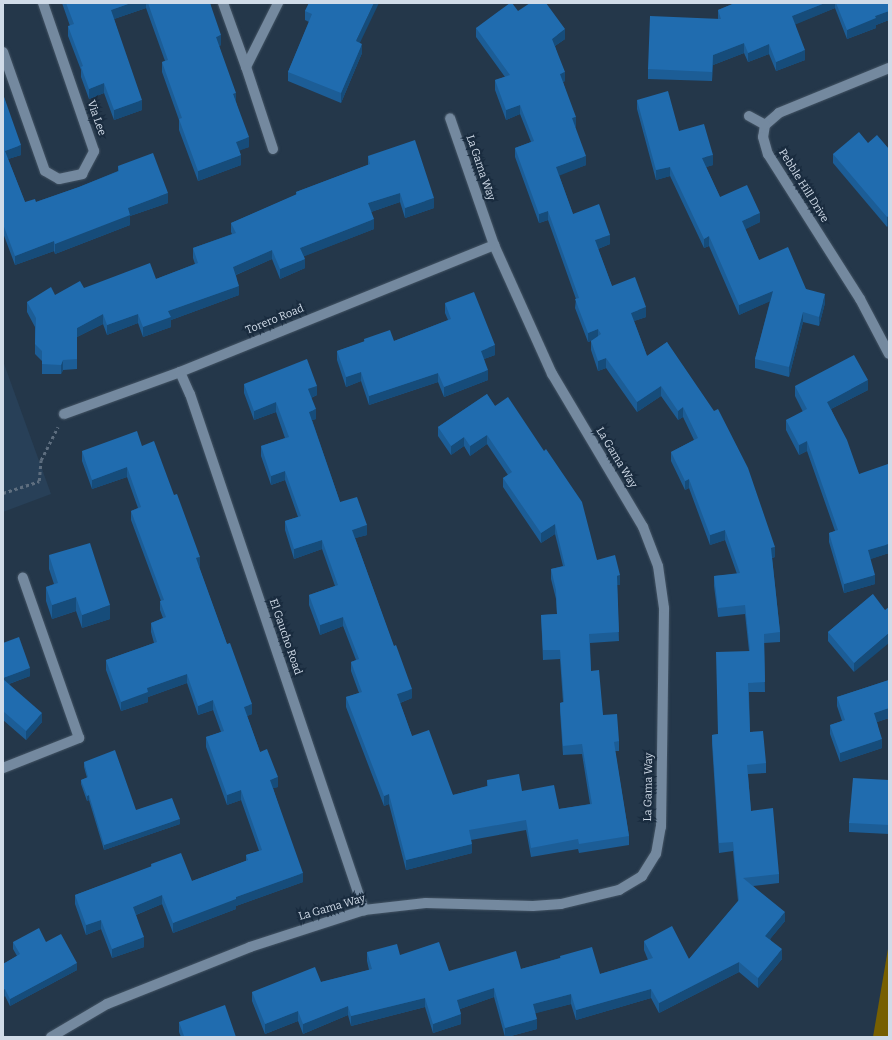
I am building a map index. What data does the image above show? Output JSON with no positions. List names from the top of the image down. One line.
{"streets":{"street":["Via Lee","La Gama Way","Pebble Hill Drive","Torero Road","El Gaucho Road"]},"crossings":[["La Gama Way","Torero Road"],["La Gama Way","El Gaucho Road"],["Torero Road","El Gaucho Road"]]}
